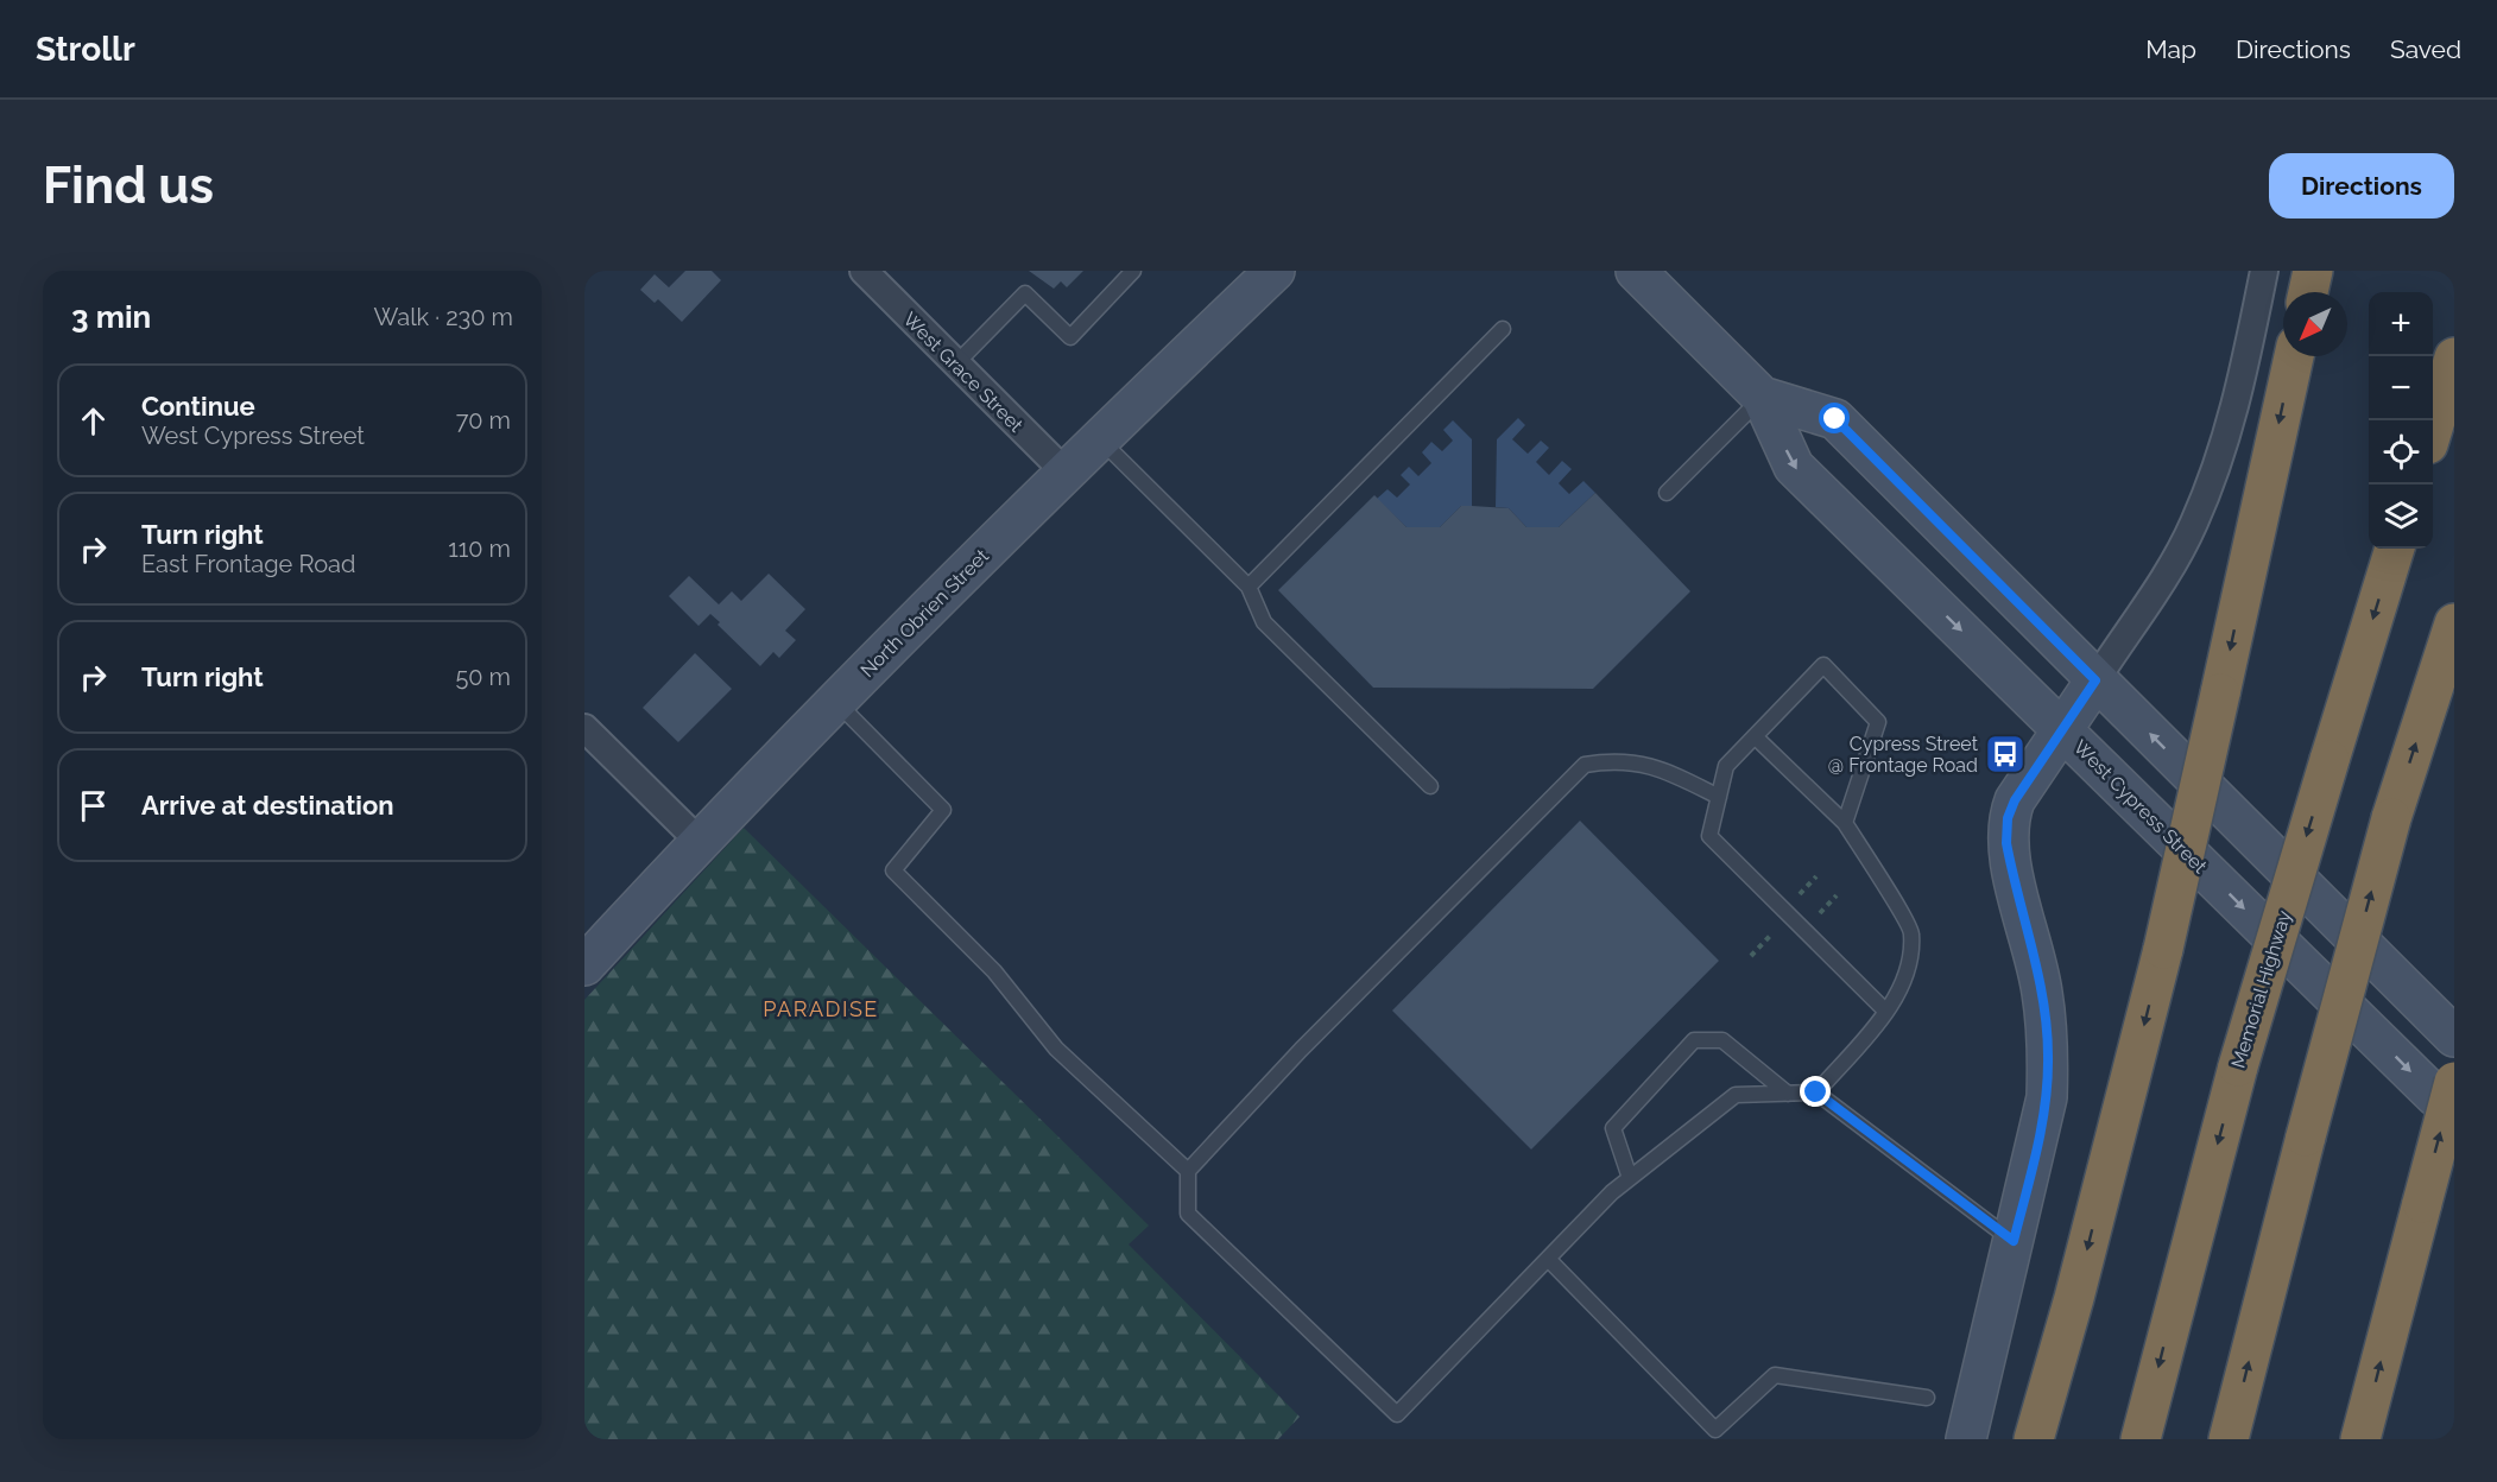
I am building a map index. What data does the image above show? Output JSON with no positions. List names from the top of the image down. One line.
{"streets":{"highway":["Memorial Highway"],"street":["West Grace Street","North Obrien Street","West Cypress Street"]},"crossings":[["West Grace Street","North Obrien Street"]],"districts":["PARADISE"],"places":{"bus stop":["Cypress Street @ Frontage Road"]},"north":"bottom left","page":{"header":"Strollr","nav":["Map","Directions","Saved"],"buttons":"Directions","title":"Find us","heading":["3 min","Walk · 230 m"],"map_buttons":["+","−"],"list":[["Continue","West Cypress Street","70 m"],["Turn right","East Frontage Road","110 m"],["Turn right","50 m"],"Arrive at destination"]}}
